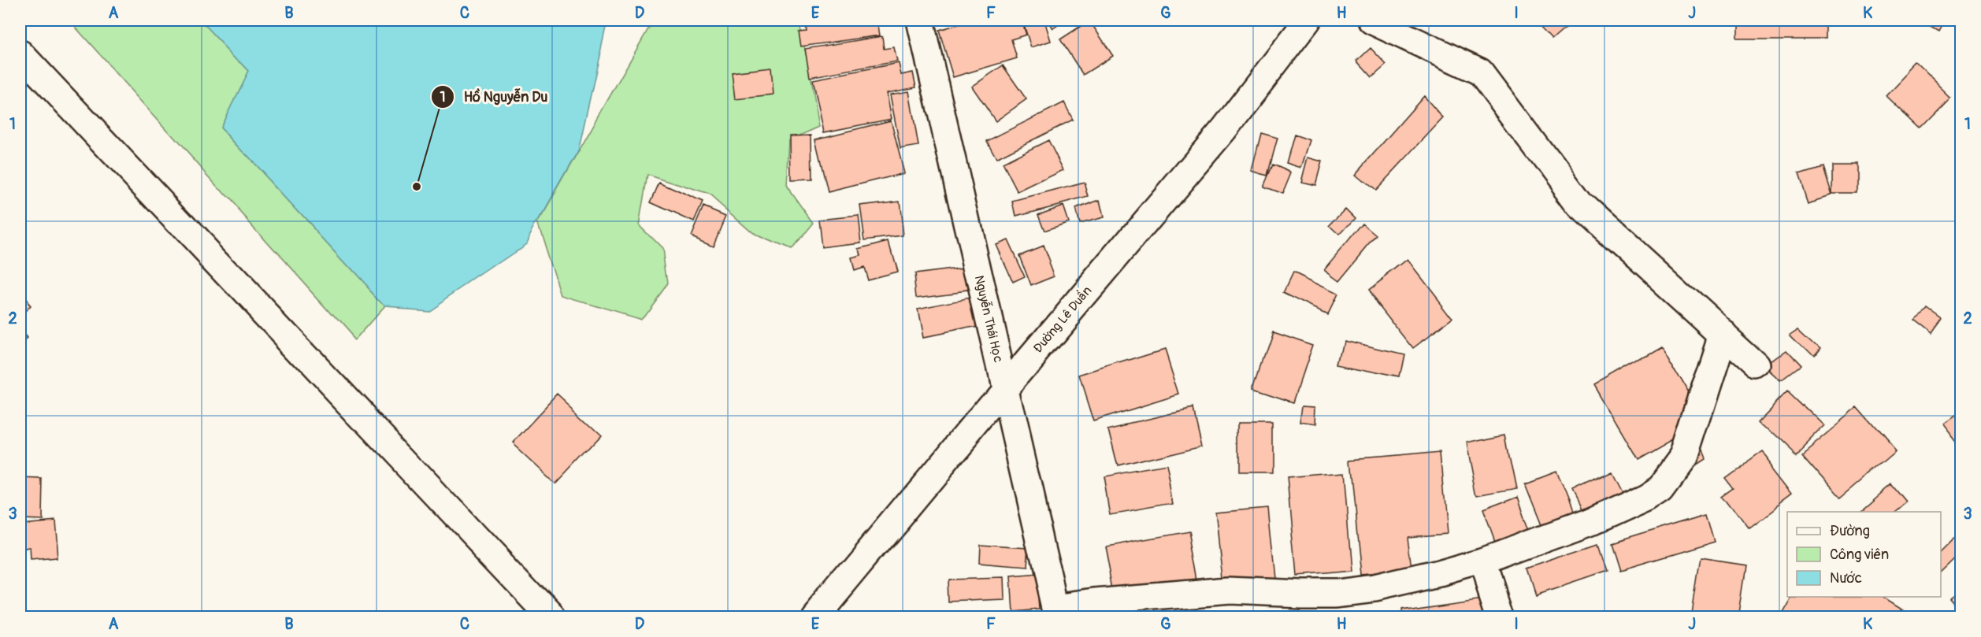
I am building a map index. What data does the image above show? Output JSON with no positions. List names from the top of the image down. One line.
{"streets":{"street":["Nguyễn Thái Học","Đường Lê Duẩn"]},"crossings":[["Nguyễn Thái Học","Đường Lê Duẩn"]],"places":["Hồ Nguyễn Du"],"legend":["Đường","Công viên","Nước"],"grid":{"columns":["A","B","C","D","E","F","G","H","I","J","K"],"rows":["1","2","3"]}}
